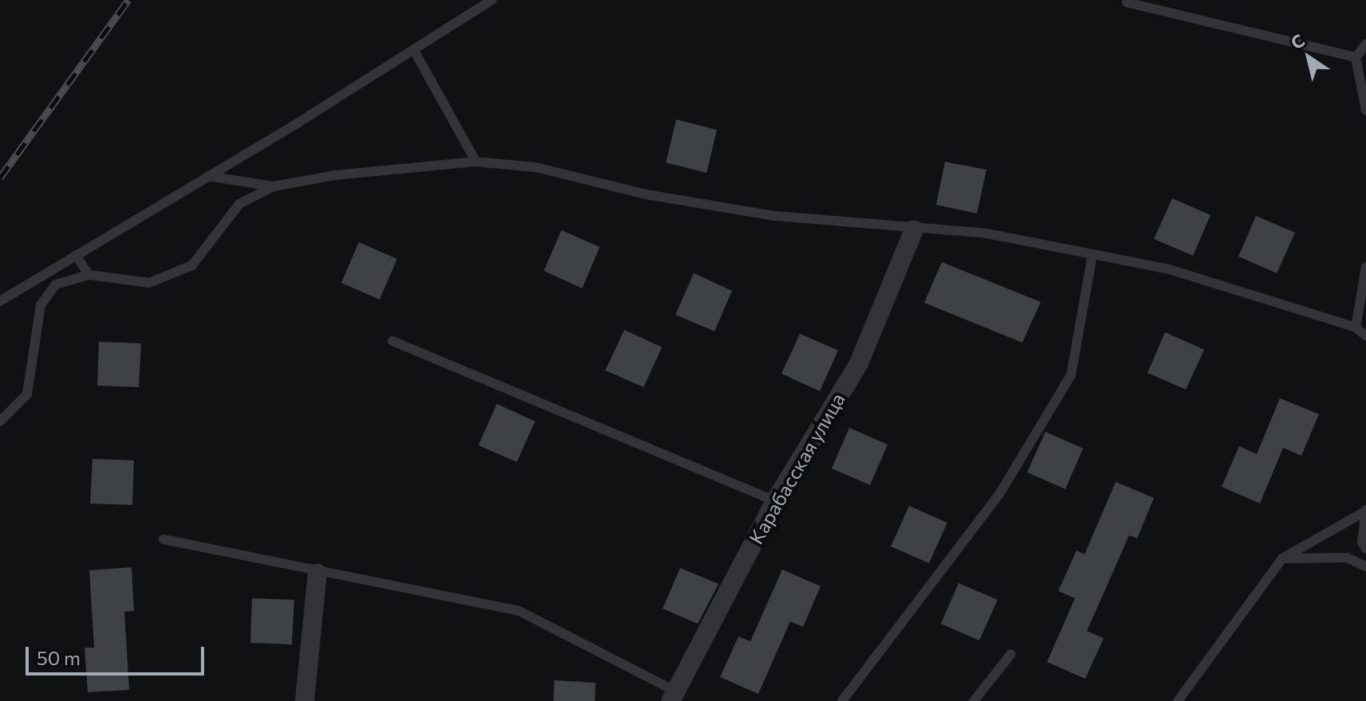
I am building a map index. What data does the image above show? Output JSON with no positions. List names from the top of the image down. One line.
{"streets":{"street":["Карабасская улица"]},"scale_bar":"50 m","north":"top left"}
